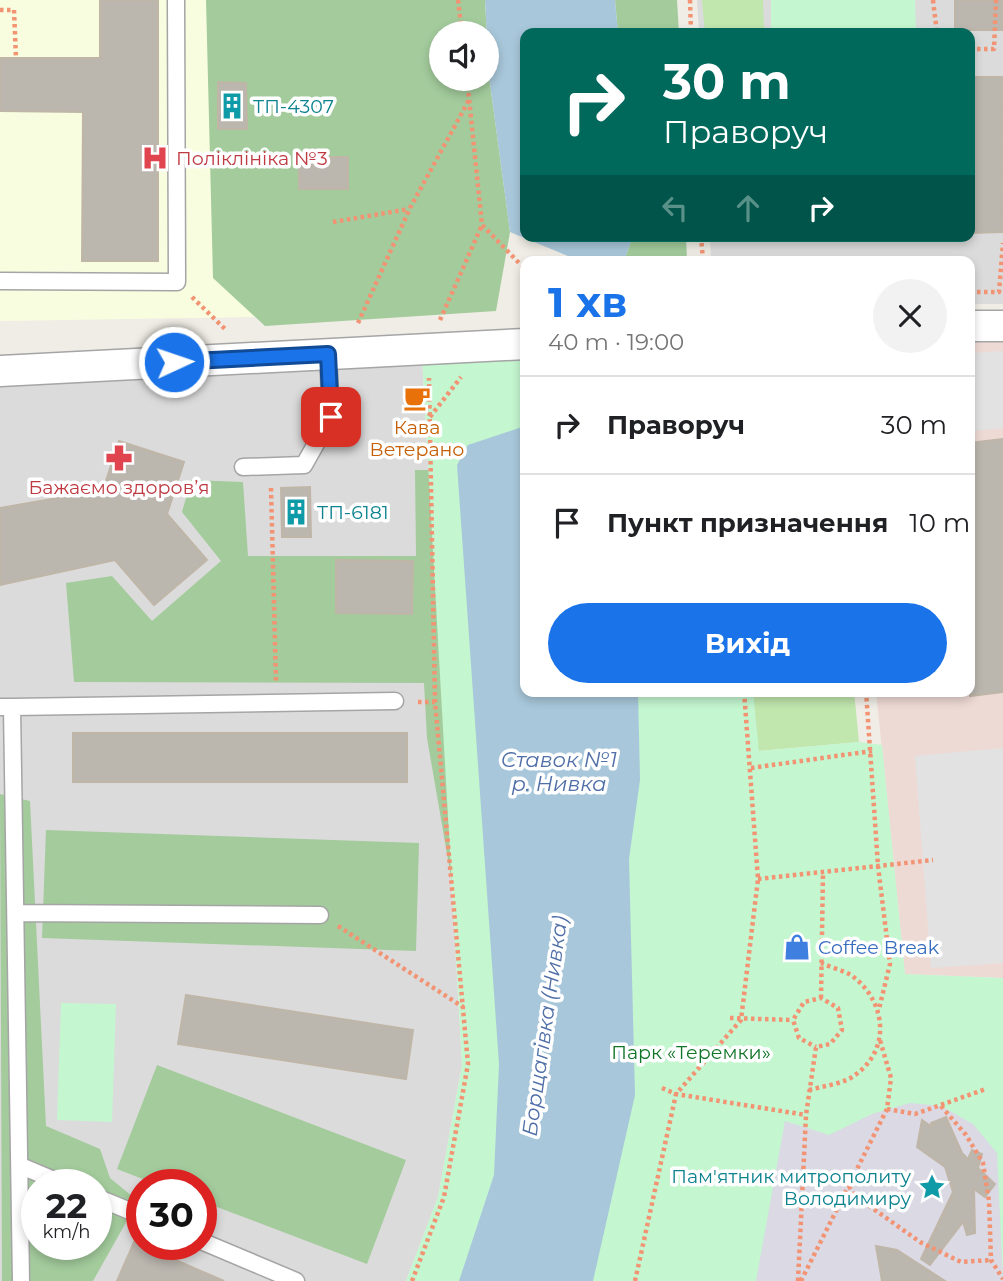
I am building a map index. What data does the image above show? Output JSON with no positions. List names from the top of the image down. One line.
{"water":["Ставок №1 р. Нивка","Борщагівка (Нивка)"],"parks":["Парк «Теремки»"],"places":{"building":["ТП-4307","ТП-6181"],"hospital":["Поліклініка №3"],"cafe":["Кава Ветерано"],"pharmacy":["Бажаємо здоровʼя"],"shop":["Coffee Break"],"place":["Пам'ятник митрополиту Володимиру"]},"page":{"turn":["30 m","Праворуч"],"heading":["1 хв","40 m · 19:00"],"list":[{"name":"Праворуч","value":"30 m"},{"name":"Пункт призначення","value":"10 m"}],"buttons":"Вихід","speed":"22 km/h","limit":"30"}}
